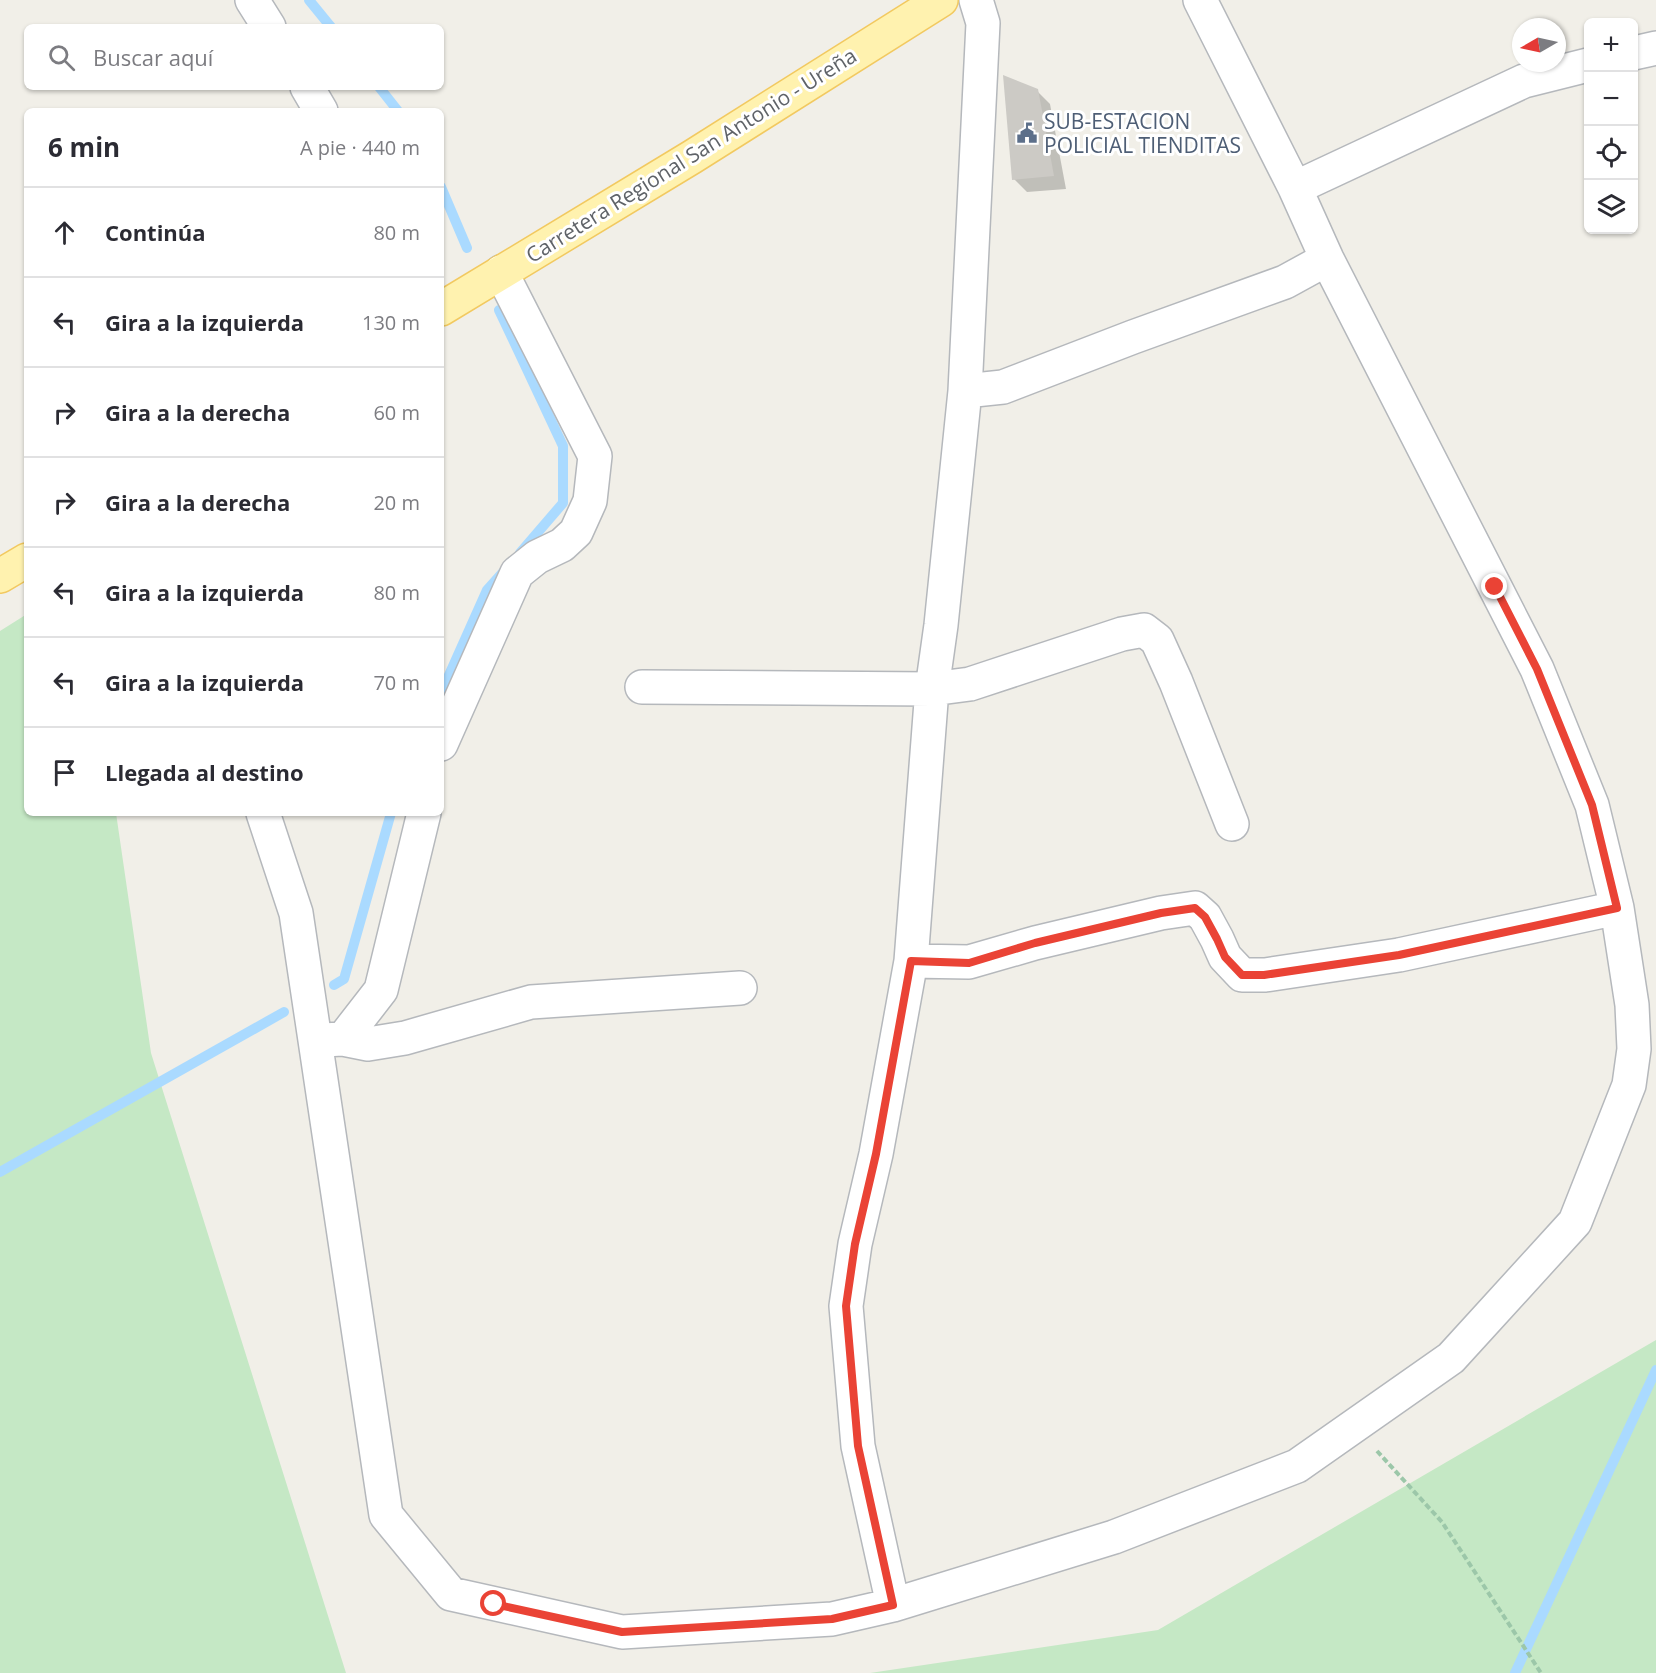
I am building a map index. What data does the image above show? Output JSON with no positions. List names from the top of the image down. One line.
{"streets":{"main road":["Carretera Regional San Antonio - Ureña"]},"places":{"public building":["SUB-ESTACION POLICIAL TIENDITAS"]},"north":"left","page":{"map_buttons":["+","−"],"search":"Buscar aquí","heading":["6 min","A pie · 440 m"],"list":[["Continúa","80 m"],["Gira a la izquierda","130 m"],["Gira a la derecha","60 m"],["Gira a la derecha","20 m"],["Gira a la izquierda","80 m"],["Gira a la izquierda","70 m"],"Llegada al destino"]}}
